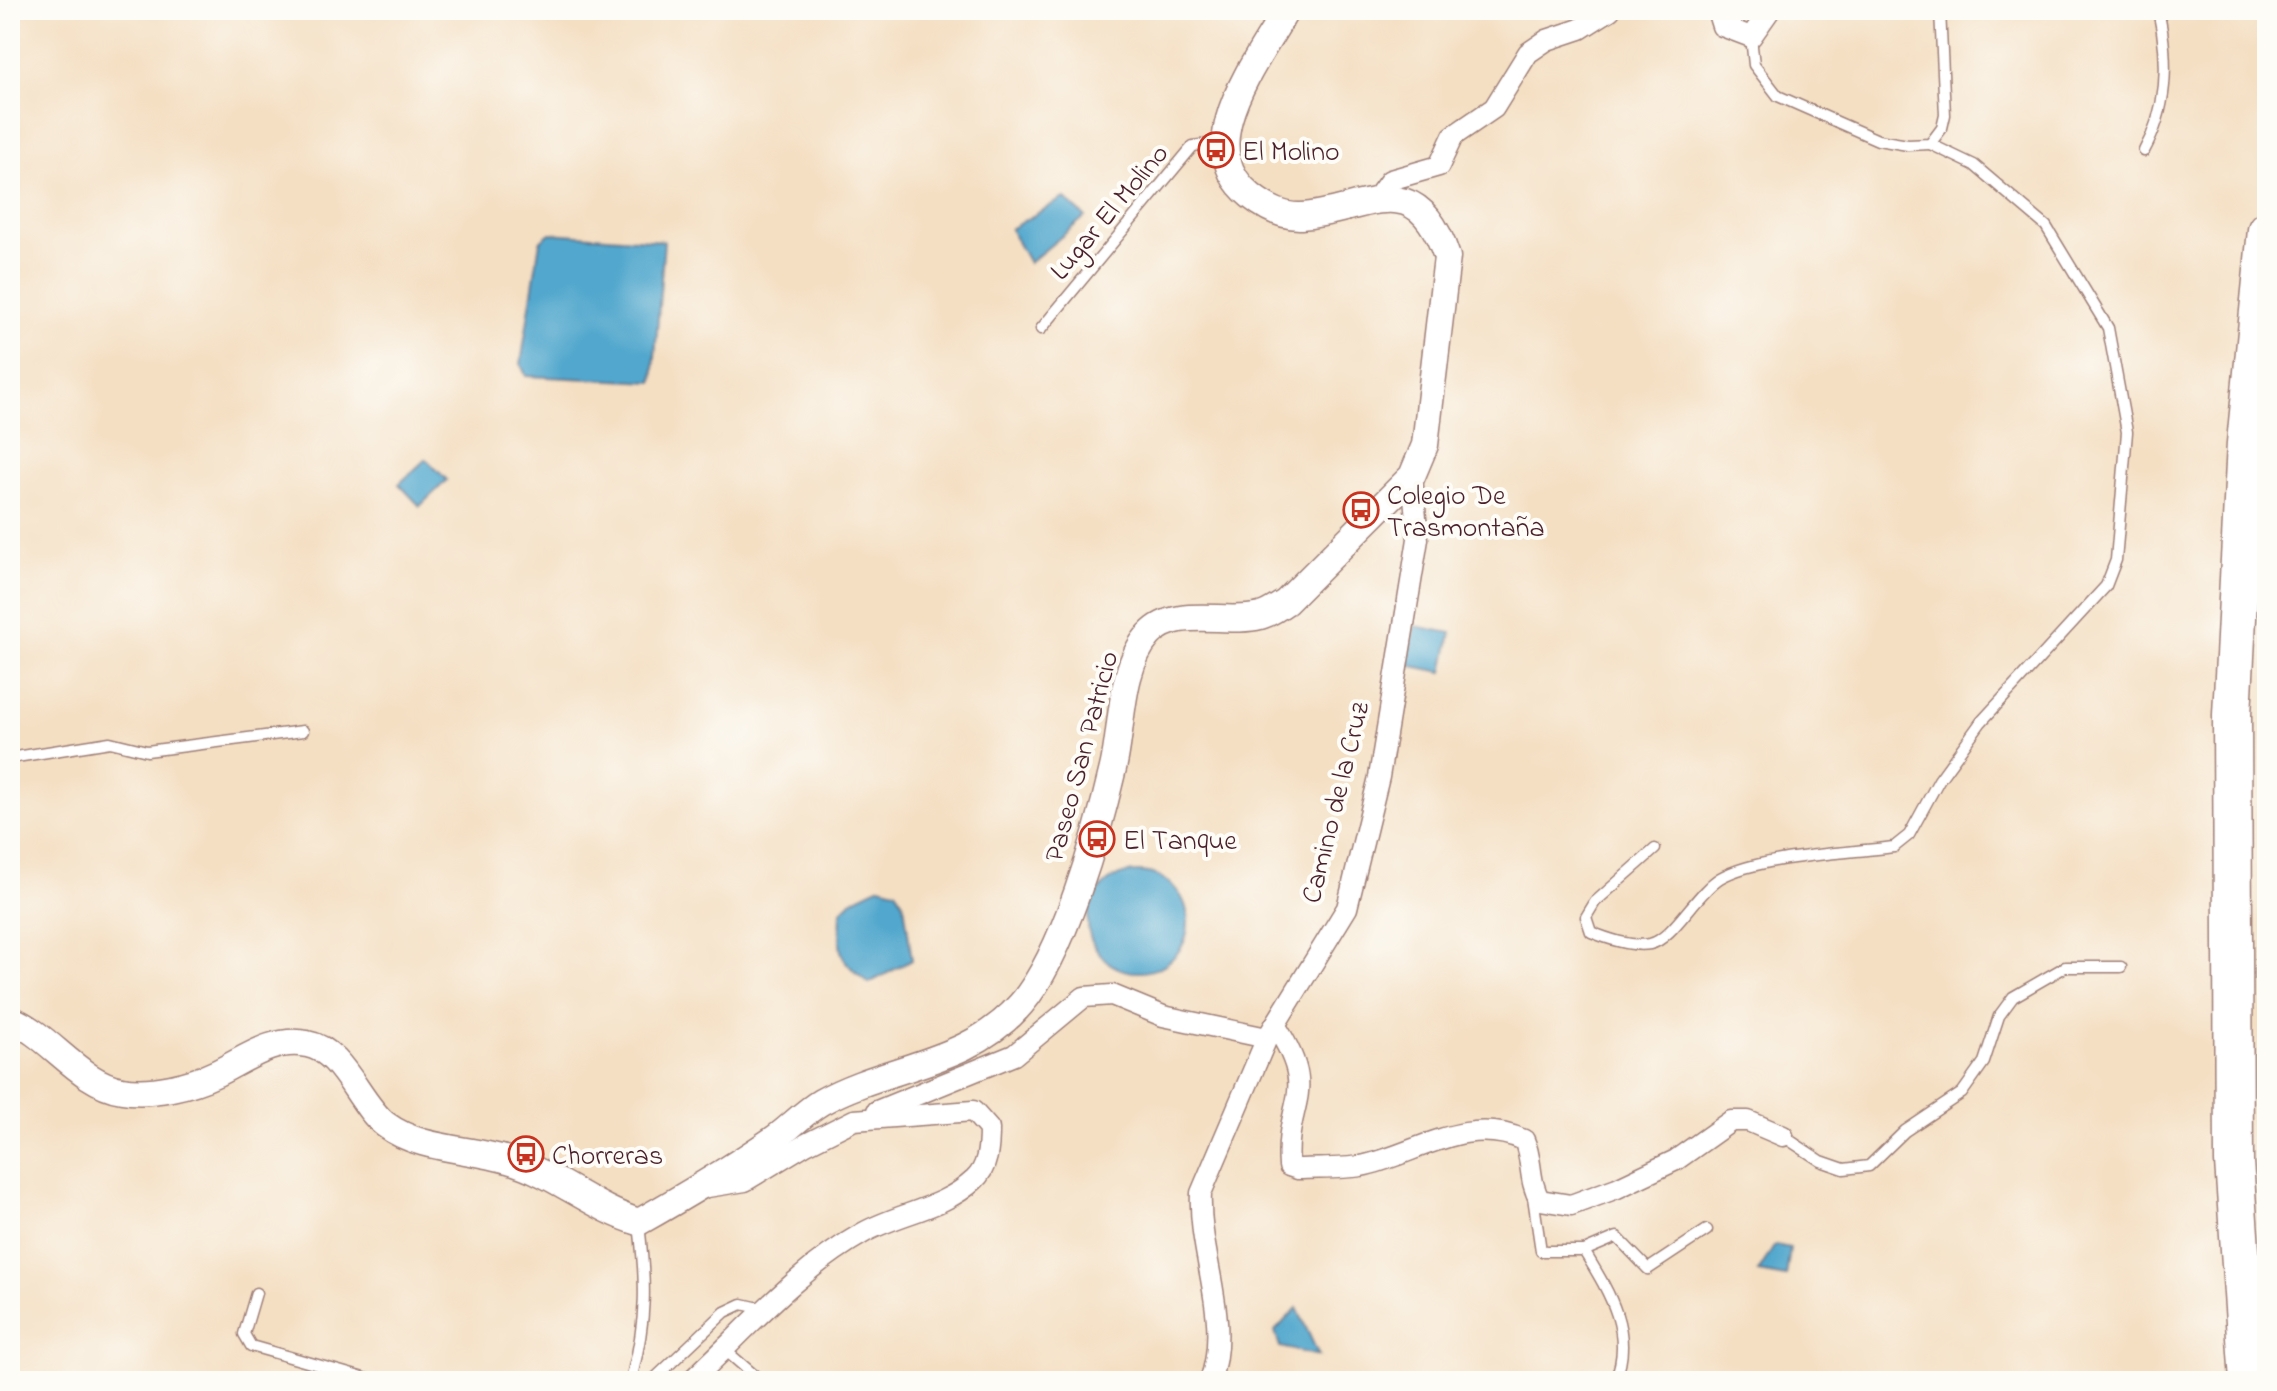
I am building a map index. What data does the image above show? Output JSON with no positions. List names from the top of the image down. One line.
{"streets":{"street":["Paseo San Patricio","Camino de la Cruz"],"lane":["Lugar El Molino"]},"crossings":[["Paseo San Patricio","Camino de la Cruz"]],"places":{"bus stop":["El Molino","Colegio De Trasmontaña","El Tanque","Chorreras"]}}
